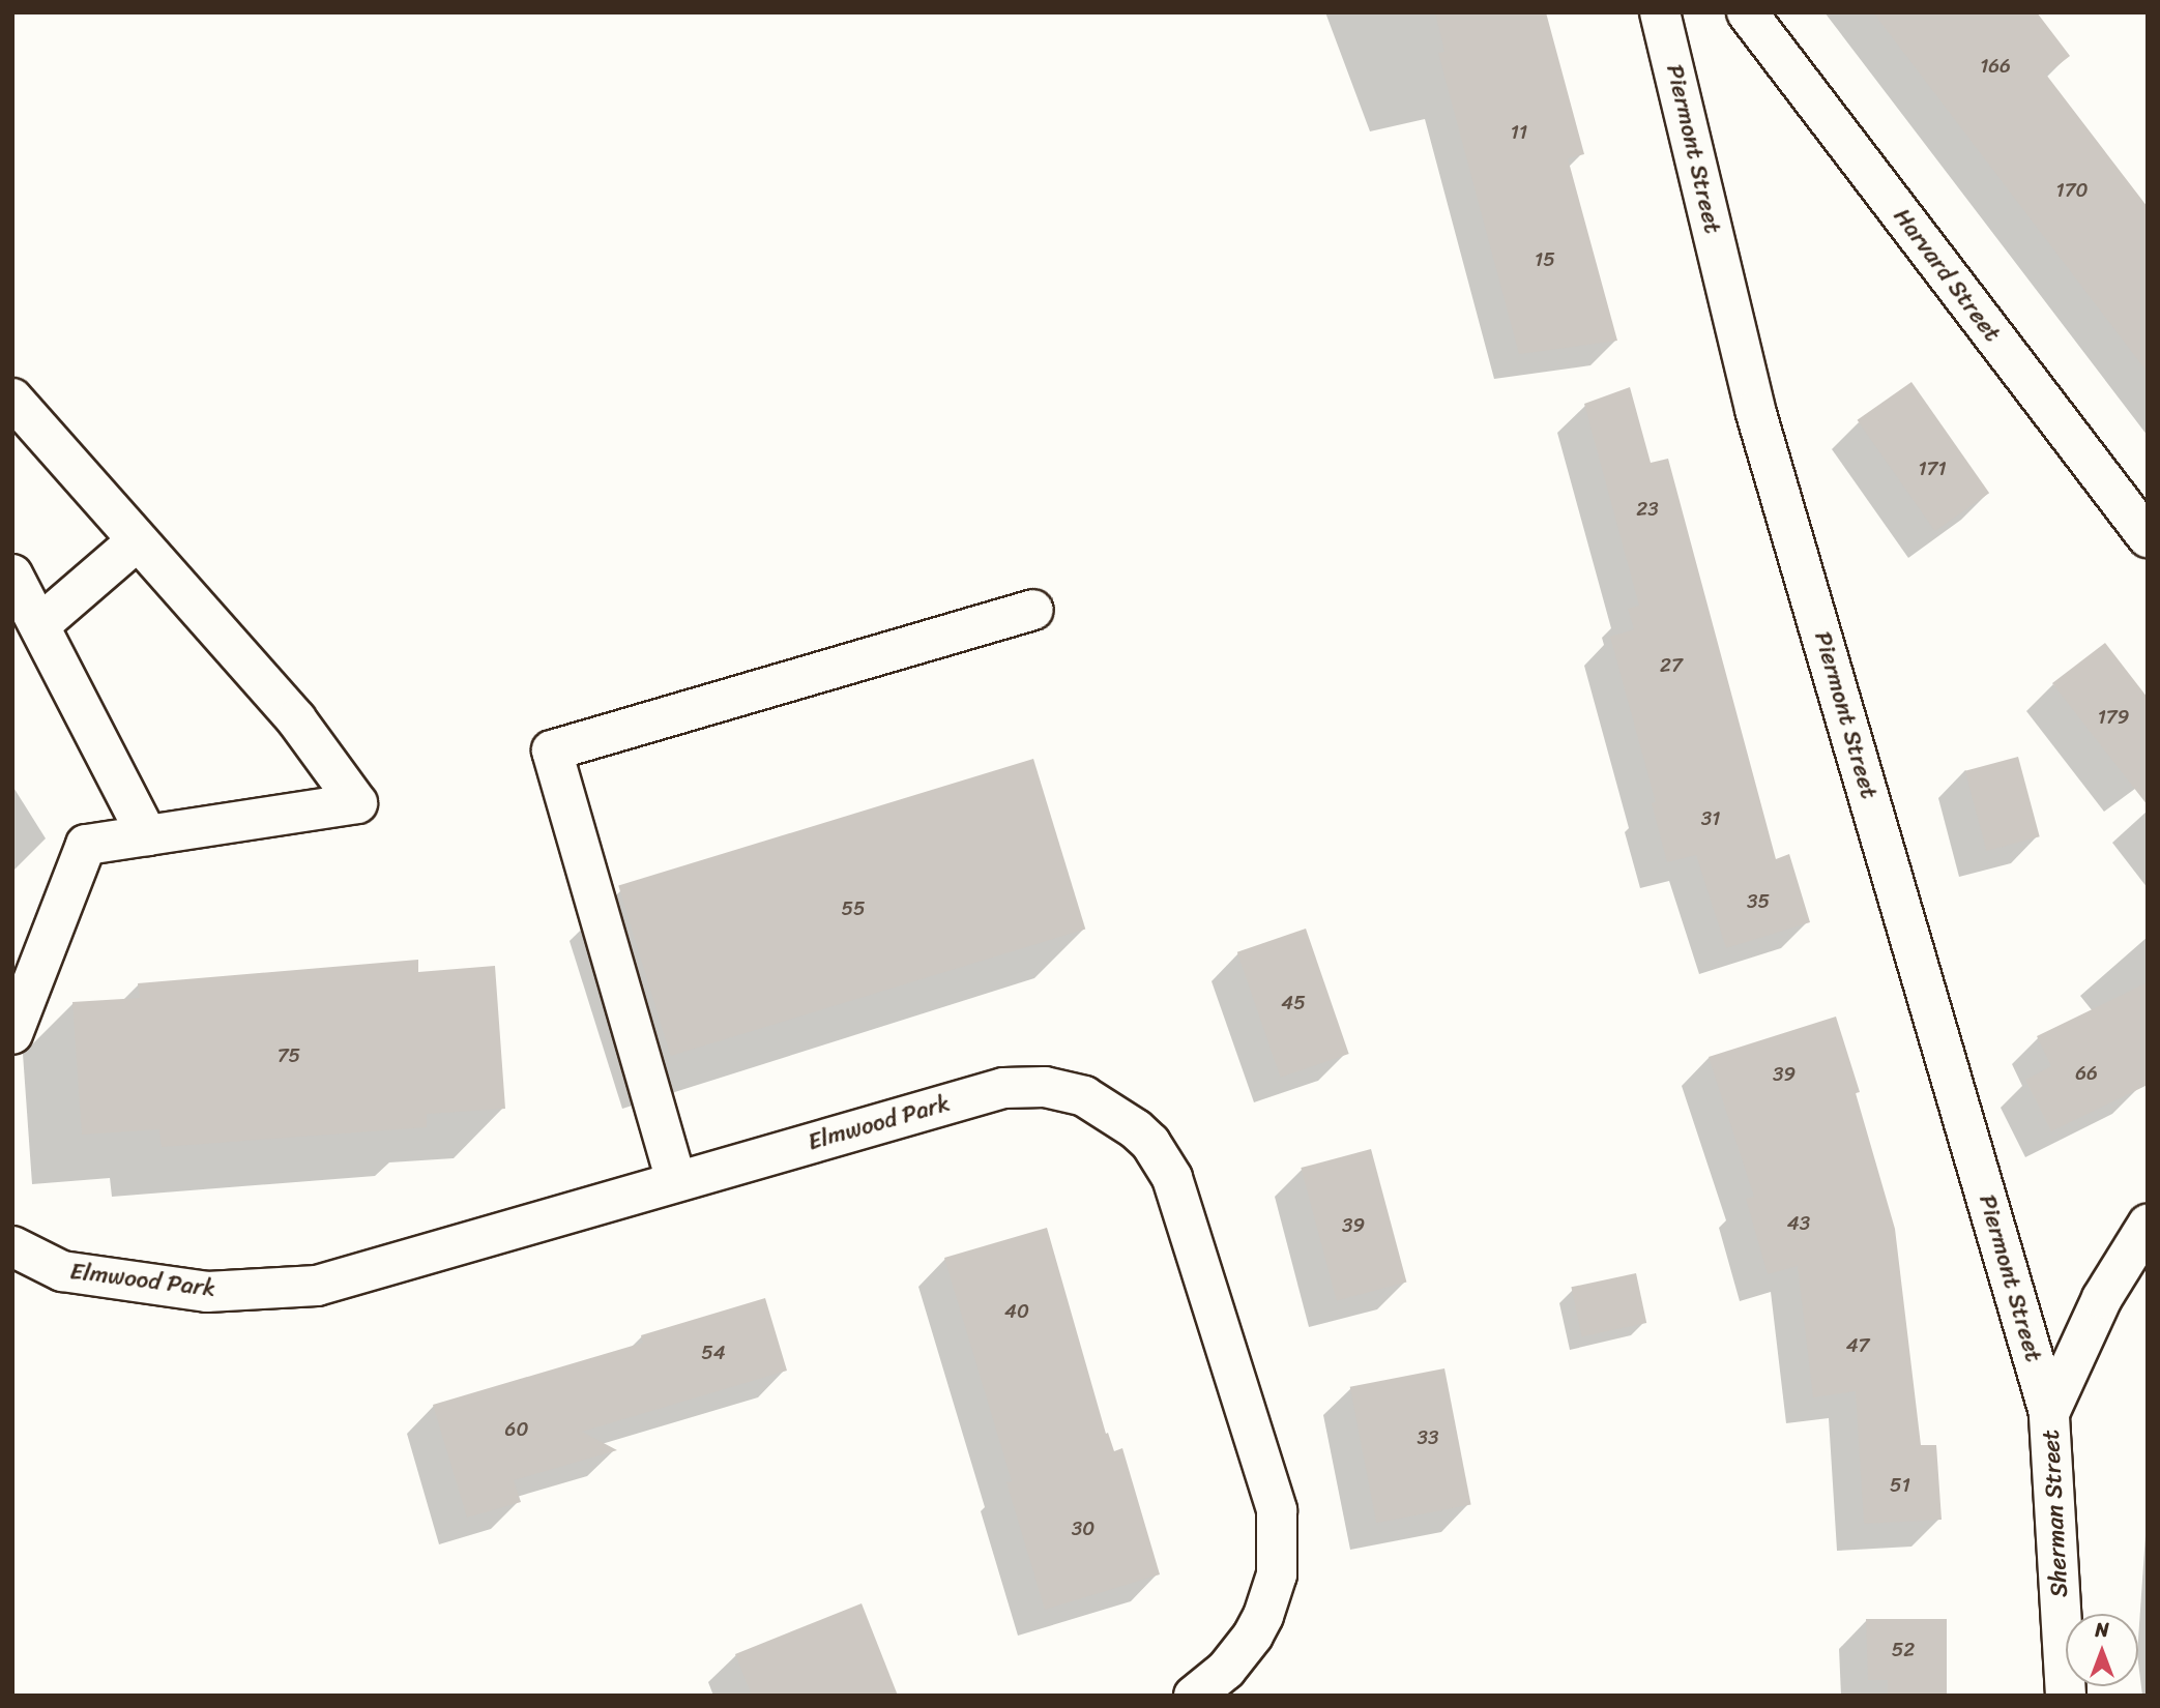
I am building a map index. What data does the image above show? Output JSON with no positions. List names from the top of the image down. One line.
{"streets":{"street":["Piermont Street","Harvard Street","Elmwood Park","Sherman Street"]},"crossings":[["Piermont Street","Sherman Street"]],"house_numbers":["166","11","170","15","171","23","27","179","31","35","55","45","75","66","39","43","39","40","47","54","60","33","51","30","52"],"north":"top"}
